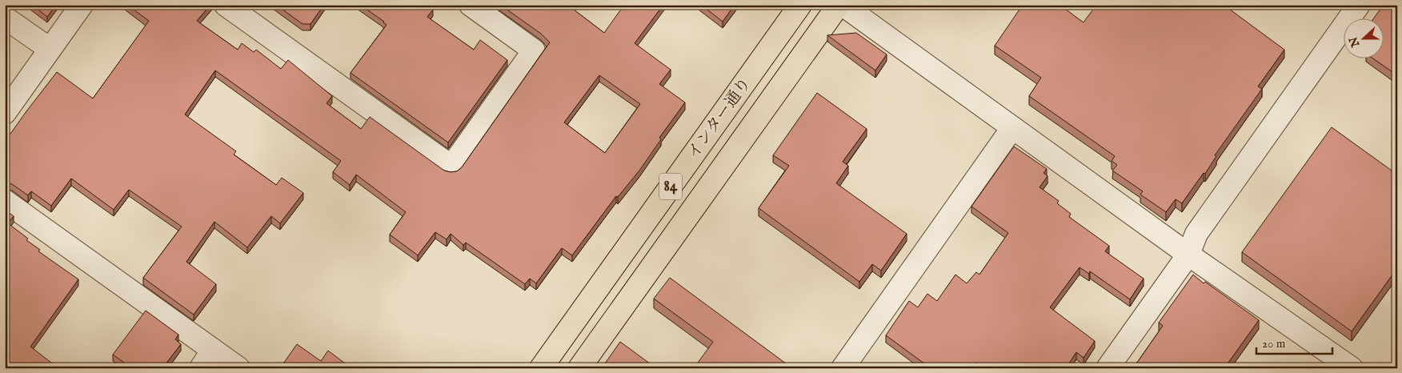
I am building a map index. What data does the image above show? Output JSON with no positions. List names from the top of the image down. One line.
{"streets":{"main road":["インター通り","84"]},"scale_bar":"20 m","north":"left"}
